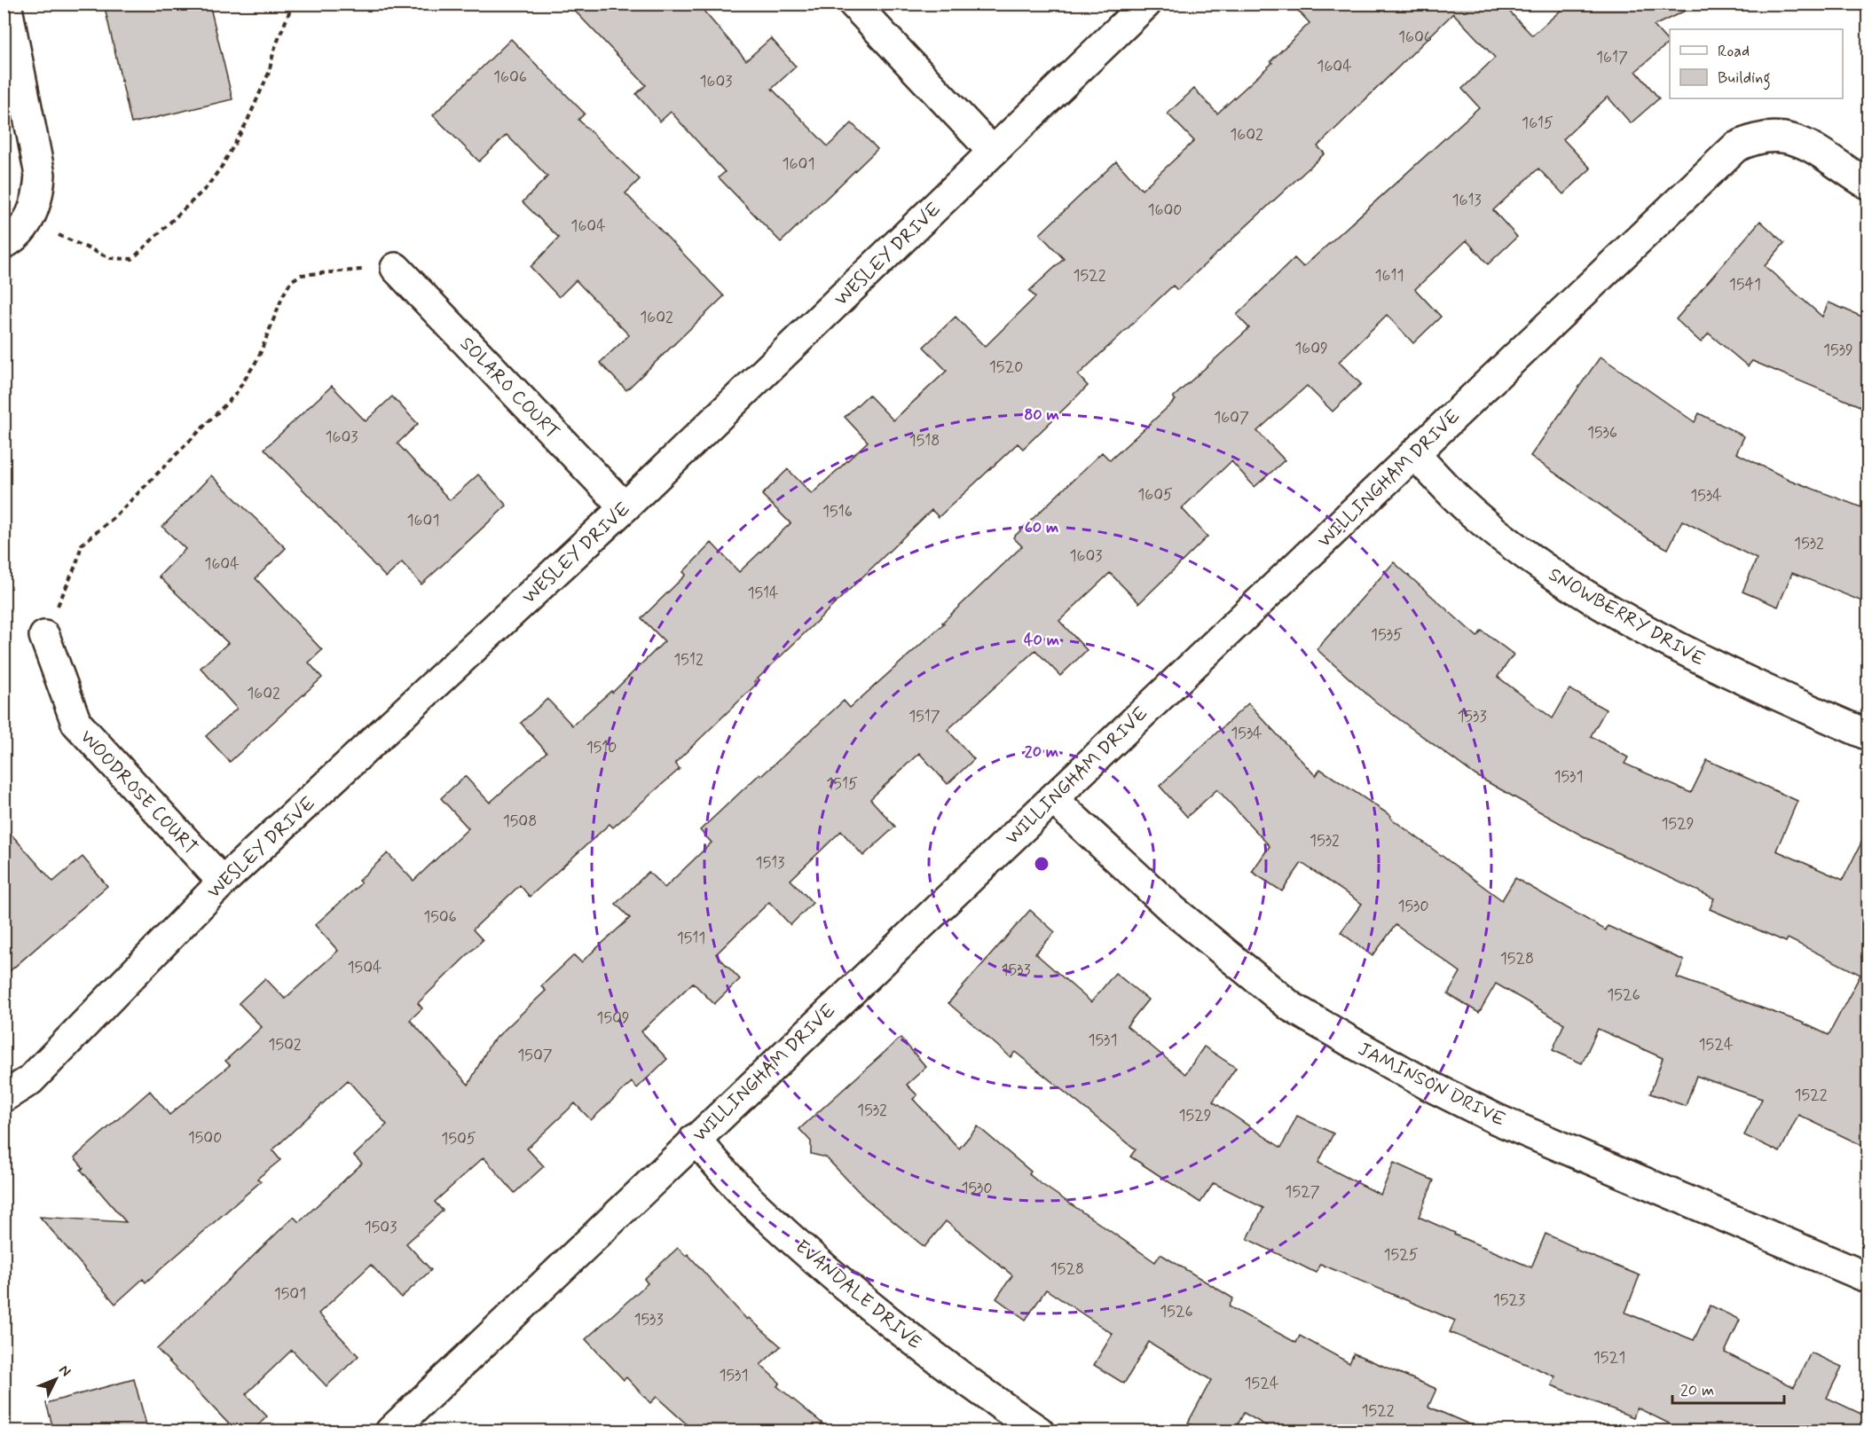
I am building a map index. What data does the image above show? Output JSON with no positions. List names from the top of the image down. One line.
{"streets":{"street":["WESLEY DRIVE","SOLARO COURT","WILLINGHAM DRIVE","SNOWBERRY DRIVE","WOODROSE COURT","JAMINSON DRIVE","EVANDALE DRIVE"]},"crossings":[["WESLEY DRIVE","SOLARO COURT"],["WESLEY DRIVE","WOODROSE COURT"],["WILLINGHAM DRIVE","SNOWBERRY DRIVE"],["WILLINGHAM DRIVE","JAMINSON DRIVE"],["WILLINGHAM DRIVE","EVANDALE DRIVE"]],"house_numbers":["1606","1617","1604","1606","1603","1615","1602","1601","1613","1600","1604","1522","1611","1541","1602","1609","1539","1520","1607","1536","1603","1518","1605","1534","1516","1601","1532","1603","1604","1514","1535","1512","1602","1517","1533","1534","1510","1531","1515","1508","1529","1532","1513","1530","1506","1511","1528","1504","1533","1526","1509","1531","1502","1524","1507","1522","1532","1529","1500","1505","1530","1527","1503","1525","1528","1501","1523","1526","1533","1521","1531","1524","1522"],"legend":["Road","Building"],"scale_bar":"20 m","north":"top right","rings":["80 m","60 m","40 m","20 m"]}
